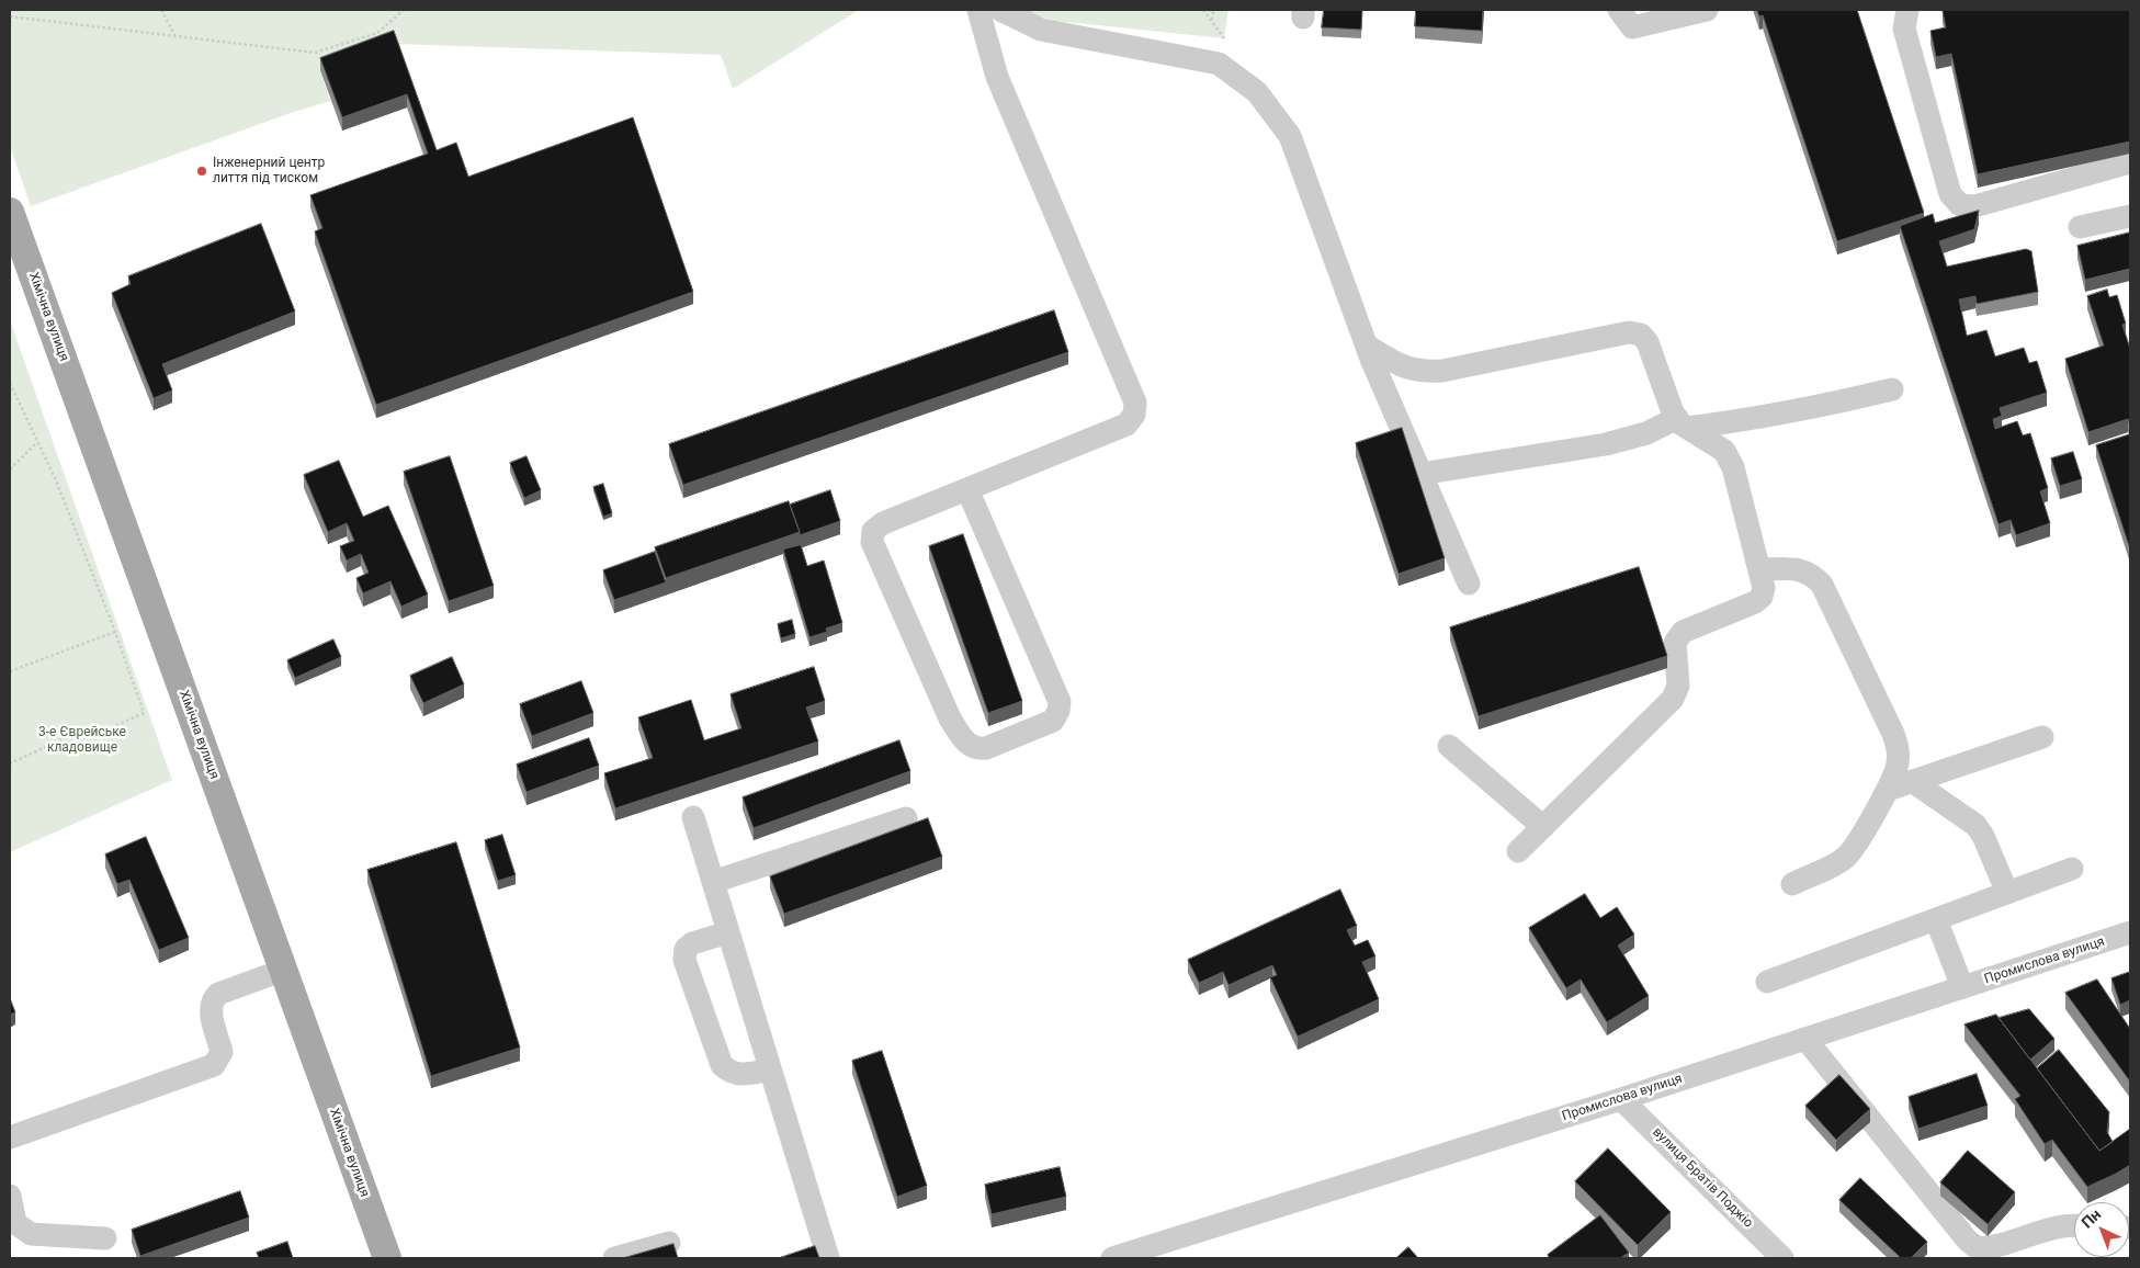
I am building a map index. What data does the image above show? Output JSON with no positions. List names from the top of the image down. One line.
{"streets":{"main road":["Хімічна вулиця"],"street":["Промислова вулиця","вулиця Братів Поджіо"]},"crossings":[["Промислова вулиця","вулиця Братів Поджіо"]],"parks":["3-е Єврейське кладовище"],"places":["Інженерний центр лиття під тиском"],"north":"top left"}
